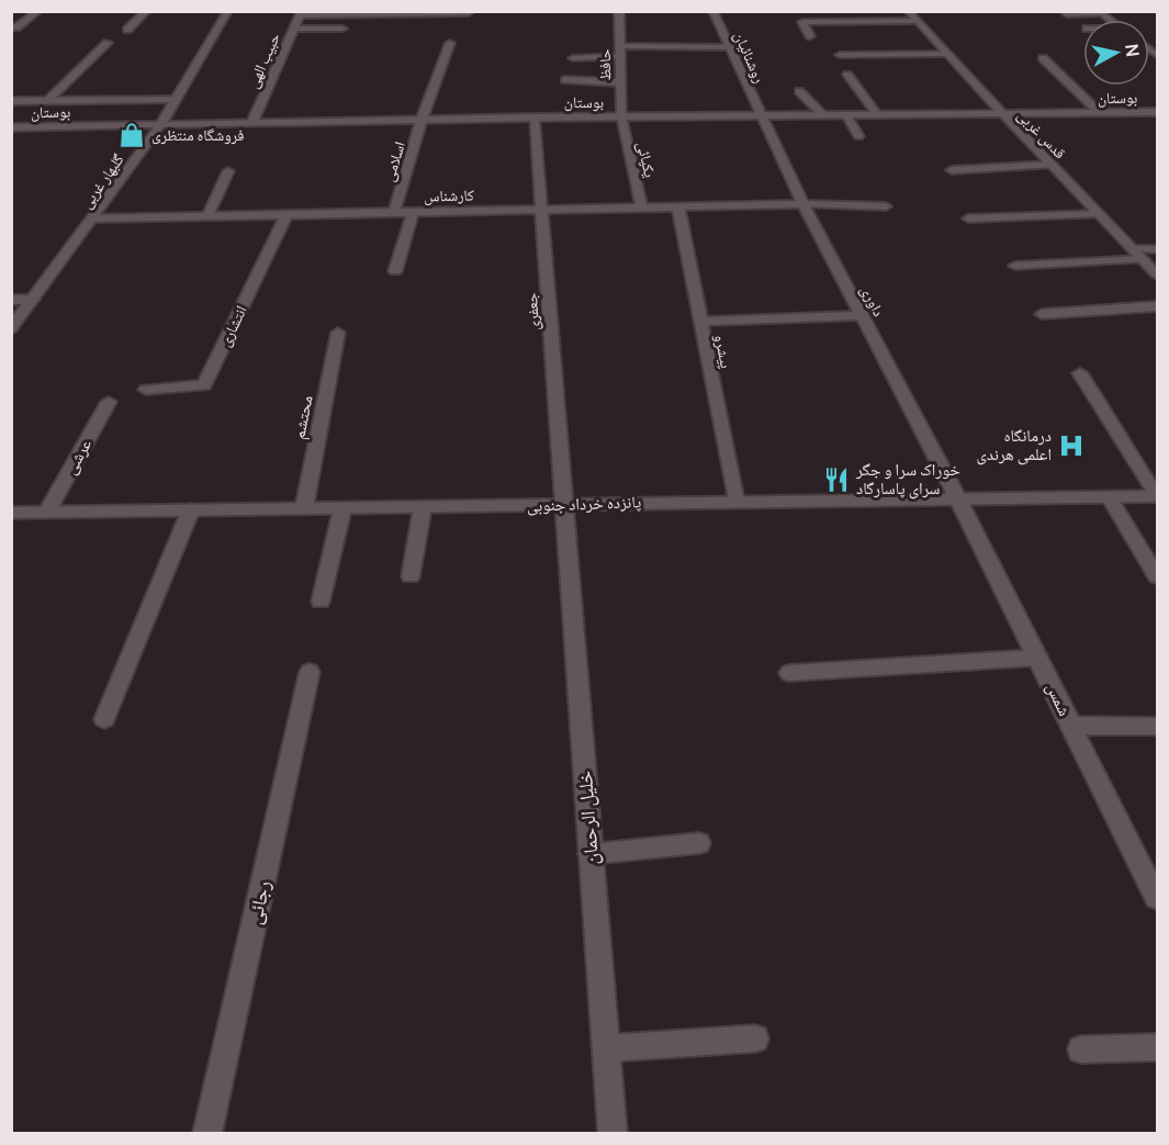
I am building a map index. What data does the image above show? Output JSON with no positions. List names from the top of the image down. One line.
{"streets":{"street":["روشنائیان","حبیب الهی","حافظ","بوستان","قدس غربی","یکپائی","اسلامی","گلبهار غربی","کارشناس","داوری","جعفری","انتشاری","پیشرو","محتشم","عرشی","پانزده خرداد جنوبی","شمس","خلیل الرحمان","رجائی"]},"crossings":[["روشنائیان","بوستان"],["روشنائیان","داوری"],["حبیب الهی","بوستان"],["حافظ","بوستان"],["حافظ","یکپائی"],["بوستان","قدس غربی"],["بوستان","یکپائی"],["بوستان","اسلامی"],["بوستان","گلبهار غربی"],["بوستان","داوری"],["بوستان","جعفری"],["یکپائی","کارشناس"],["اسلامی","کارشناس"],["گلبهار غربی","کارشناس"],["کارشناس","داوری"],["کارشناس","جعفری"],["کارشناس","انتشاری"],["کارشناس","پیشرو"],["داوری","پانزده خرداد جنوبی"],["داوری","شمس"],["جعفری","پانزده خرداد جنوبی"],["جعفری","خلیل الرحمان"],["پیشرو","پانزده خرداد جنوبی"],["محتشم","پانزده خرداد جنوبی"],["عرشی","پانزده خرداد جنوبی"],["پانزده خرداد جنوبی","شمس"],["پانزده خرداد جنوبی","خلیل الرحمان"]],"places":{"shop":["فروشگاه منتظری"],"hospital":["درمانگاه اعلمی هرندی"],"restaurant":["خوراک سرا و جگر سرای پاسارگاد"]},"north":"right"}
